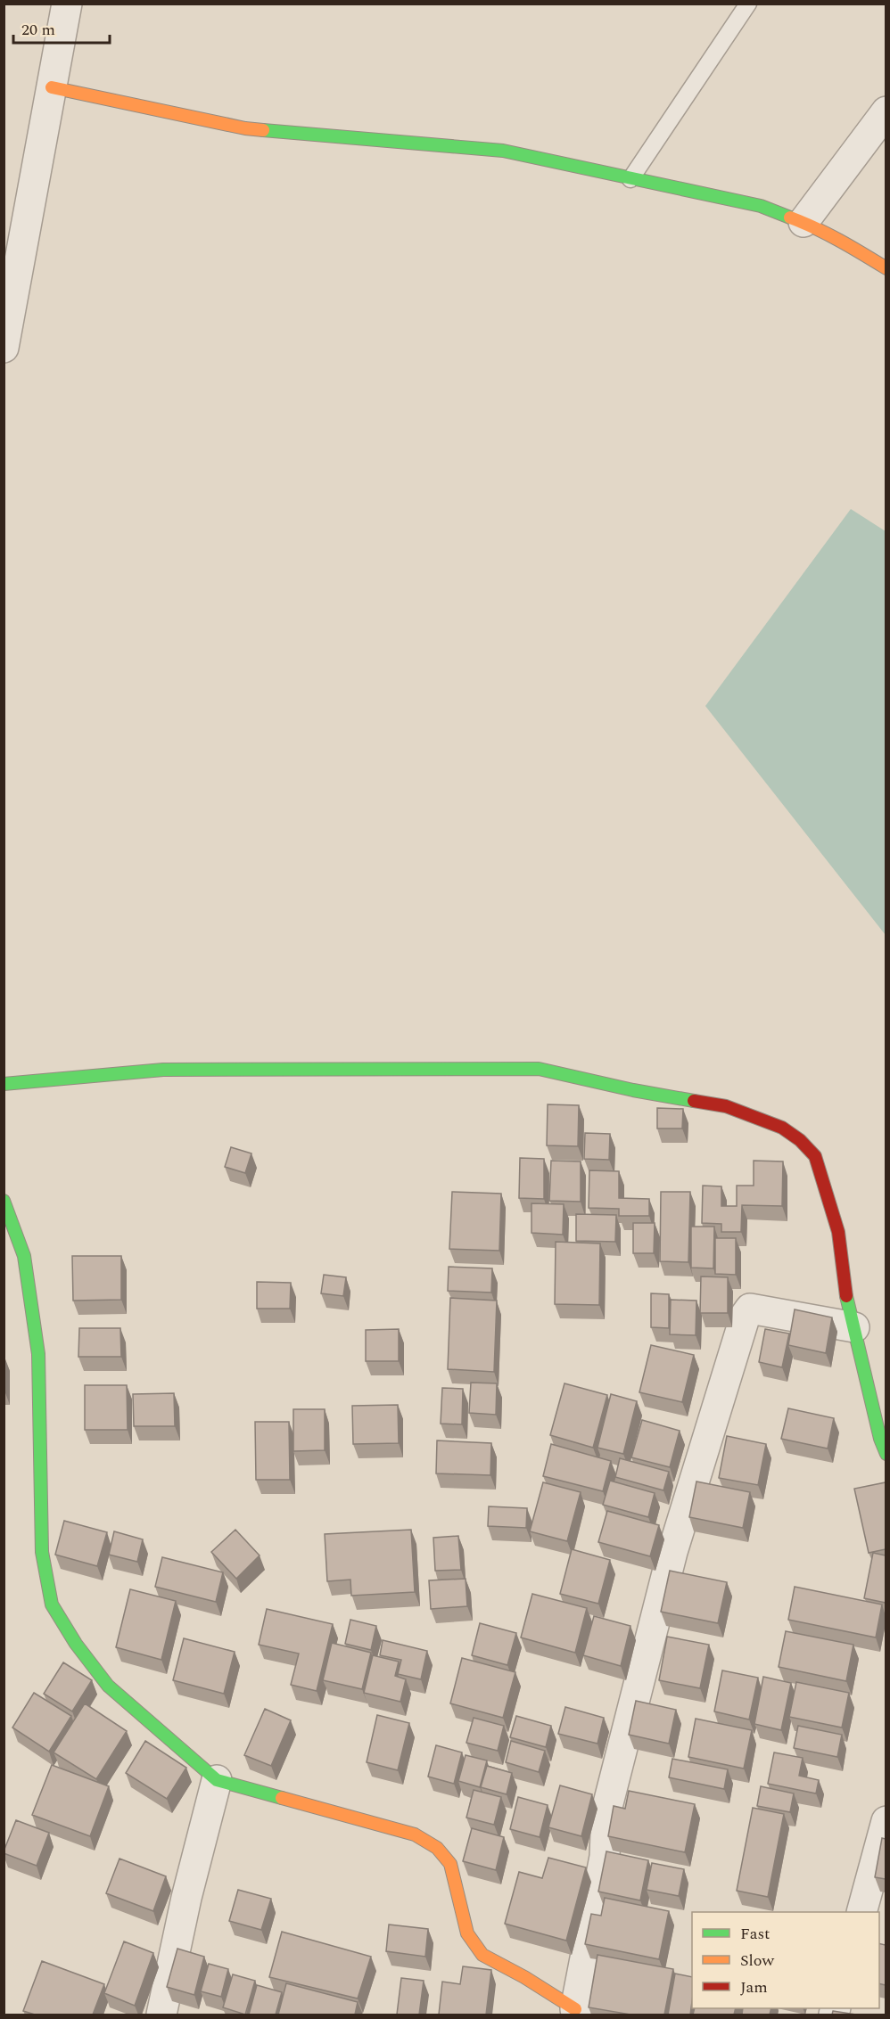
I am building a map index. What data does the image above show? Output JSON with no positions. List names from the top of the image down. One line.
{"legend":["Fast","Slow","Jam"],"scale_bar":"20 m"}
